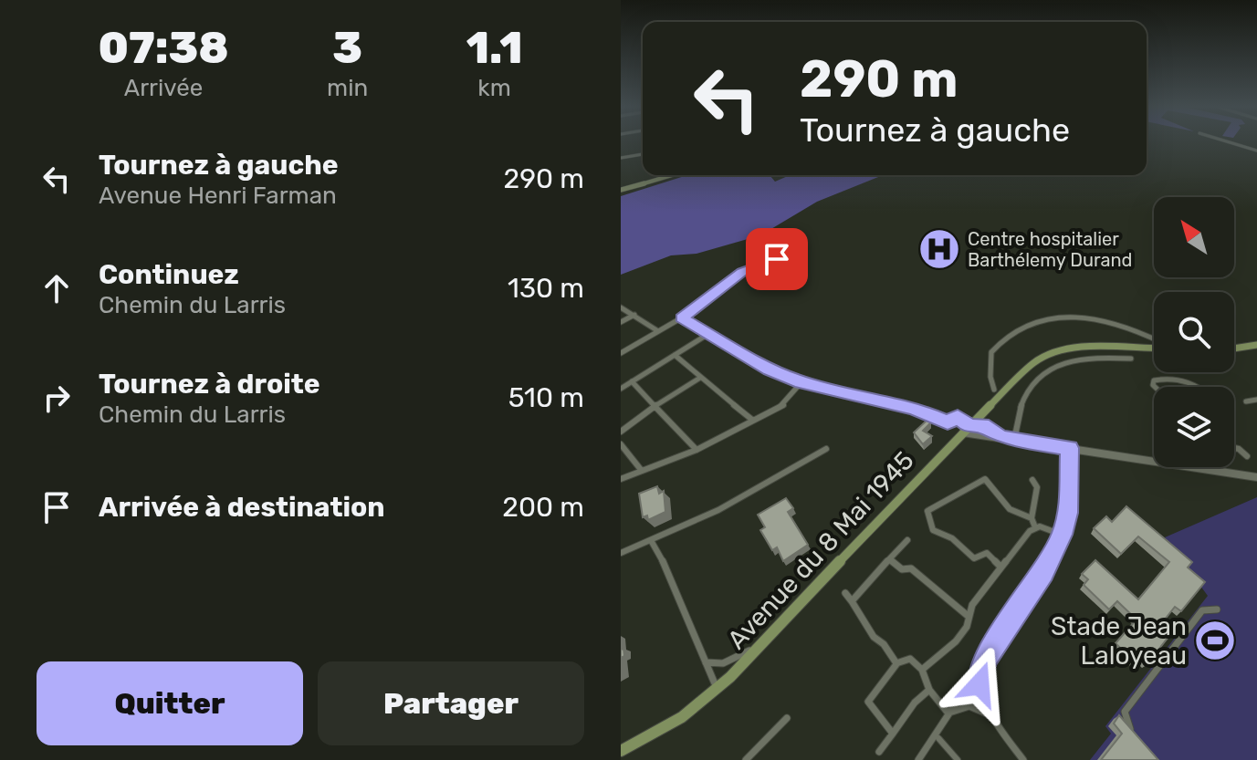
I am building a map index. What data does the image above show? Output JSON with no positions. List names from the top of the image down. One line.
{"streets":{"main road":["Avenue du 8 Mai 1945"]},"places":{"hospital":["Centre hospitalier Barthélemy Durand"],"sports":["Stade Jean Laloyeau"]},"north":"top left","page":{"eta":["07:38","Arrivée","3","min","1.1","km"],"turn":["290 m","Tournez à gauche"],"list":[{"name":"Tournez à gauche","note":"Avenue Henri Farman","value":"290 m"},{"name":"Continuez","note":"Chemin du Larris","value":"130 m"},{"name":"Tournez à droite","note":"Chemin du Larris","value":"510 m"},{"name":"Arrivée à destination","value":"200 m"}],"buttons":["Quitter","Partager"]}}
